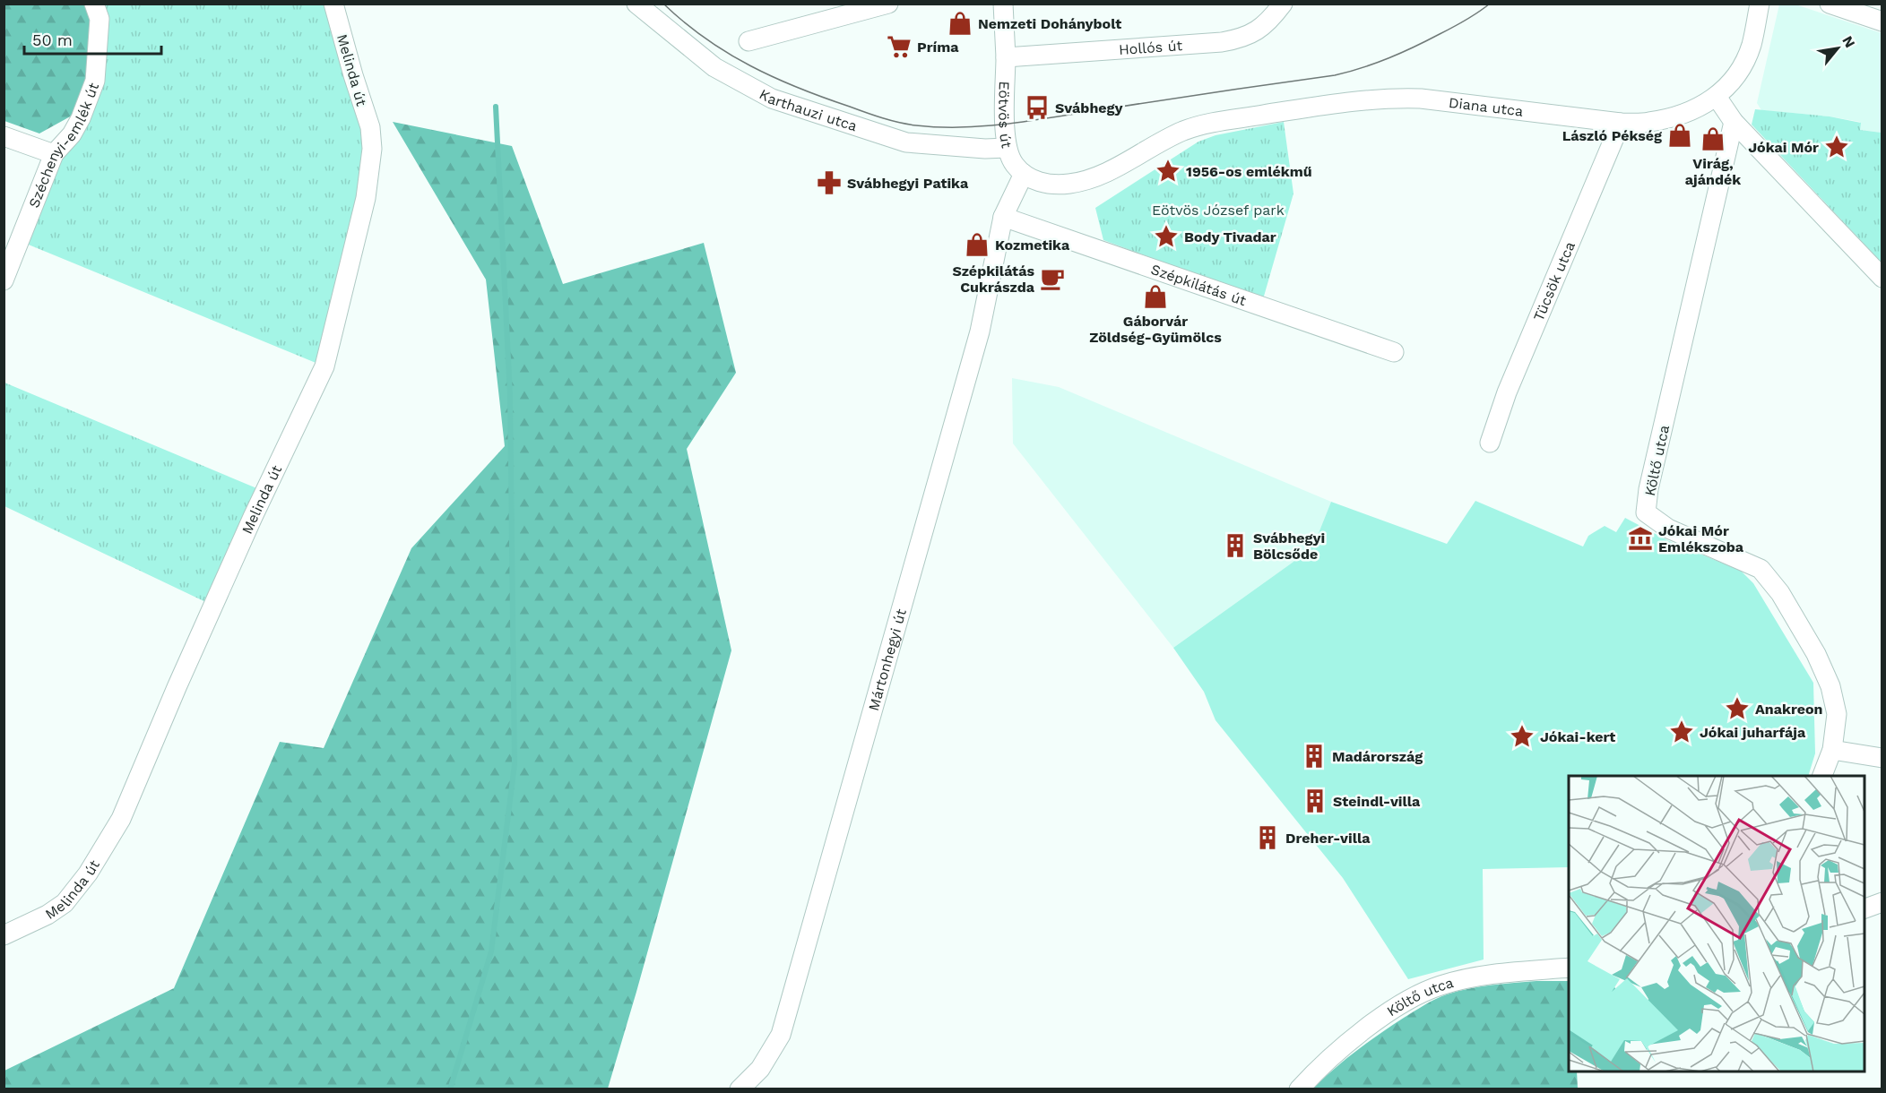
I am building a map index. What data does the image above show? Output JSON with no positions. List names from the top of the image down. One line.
{"streets":{"street":["Hollós út","Melinda út","Diana utca","Karthauzi utca","Eötvös út","Széchenyi-emlék út","Tücsök utca","Szépkilátás út","Költő utca","Mártonhegyi út"]},"crossings":[["Hollós út","Eötvös út"],["Diana utca","Eötvös út"],["Diana utca","Tücsök utca"],["Karthauzi utca","Eötvös út"],["Szépkilátás út","Mártonhegyi út"]],"parks":["Eötvös József park"],"places":{"shop":["Nemzeti Dohánybolt","László Pékség","Virág, ajándék","Kozmetika","Gáborvár Zöldség-Gyümölcs"],"supermarket":["Príma"],"bus stop":["Svábhegy"],"place":["Jókai Mór","1956-os emlékmű","Body Tivadar","Anakreon","Jókai juharfája","Jókai-kert"],"pharmacy":["Svábhegyi Patika"],"cafe":["Szépkilátás Cukrászda"],"museum":["Jókai Mór Emlékszoba"],"building":["Svábhegyi Bölcsőde","Madárország","Steindl-villa","Dreher-villa"]},"scale_bar":"50 m","north":"top right"}
